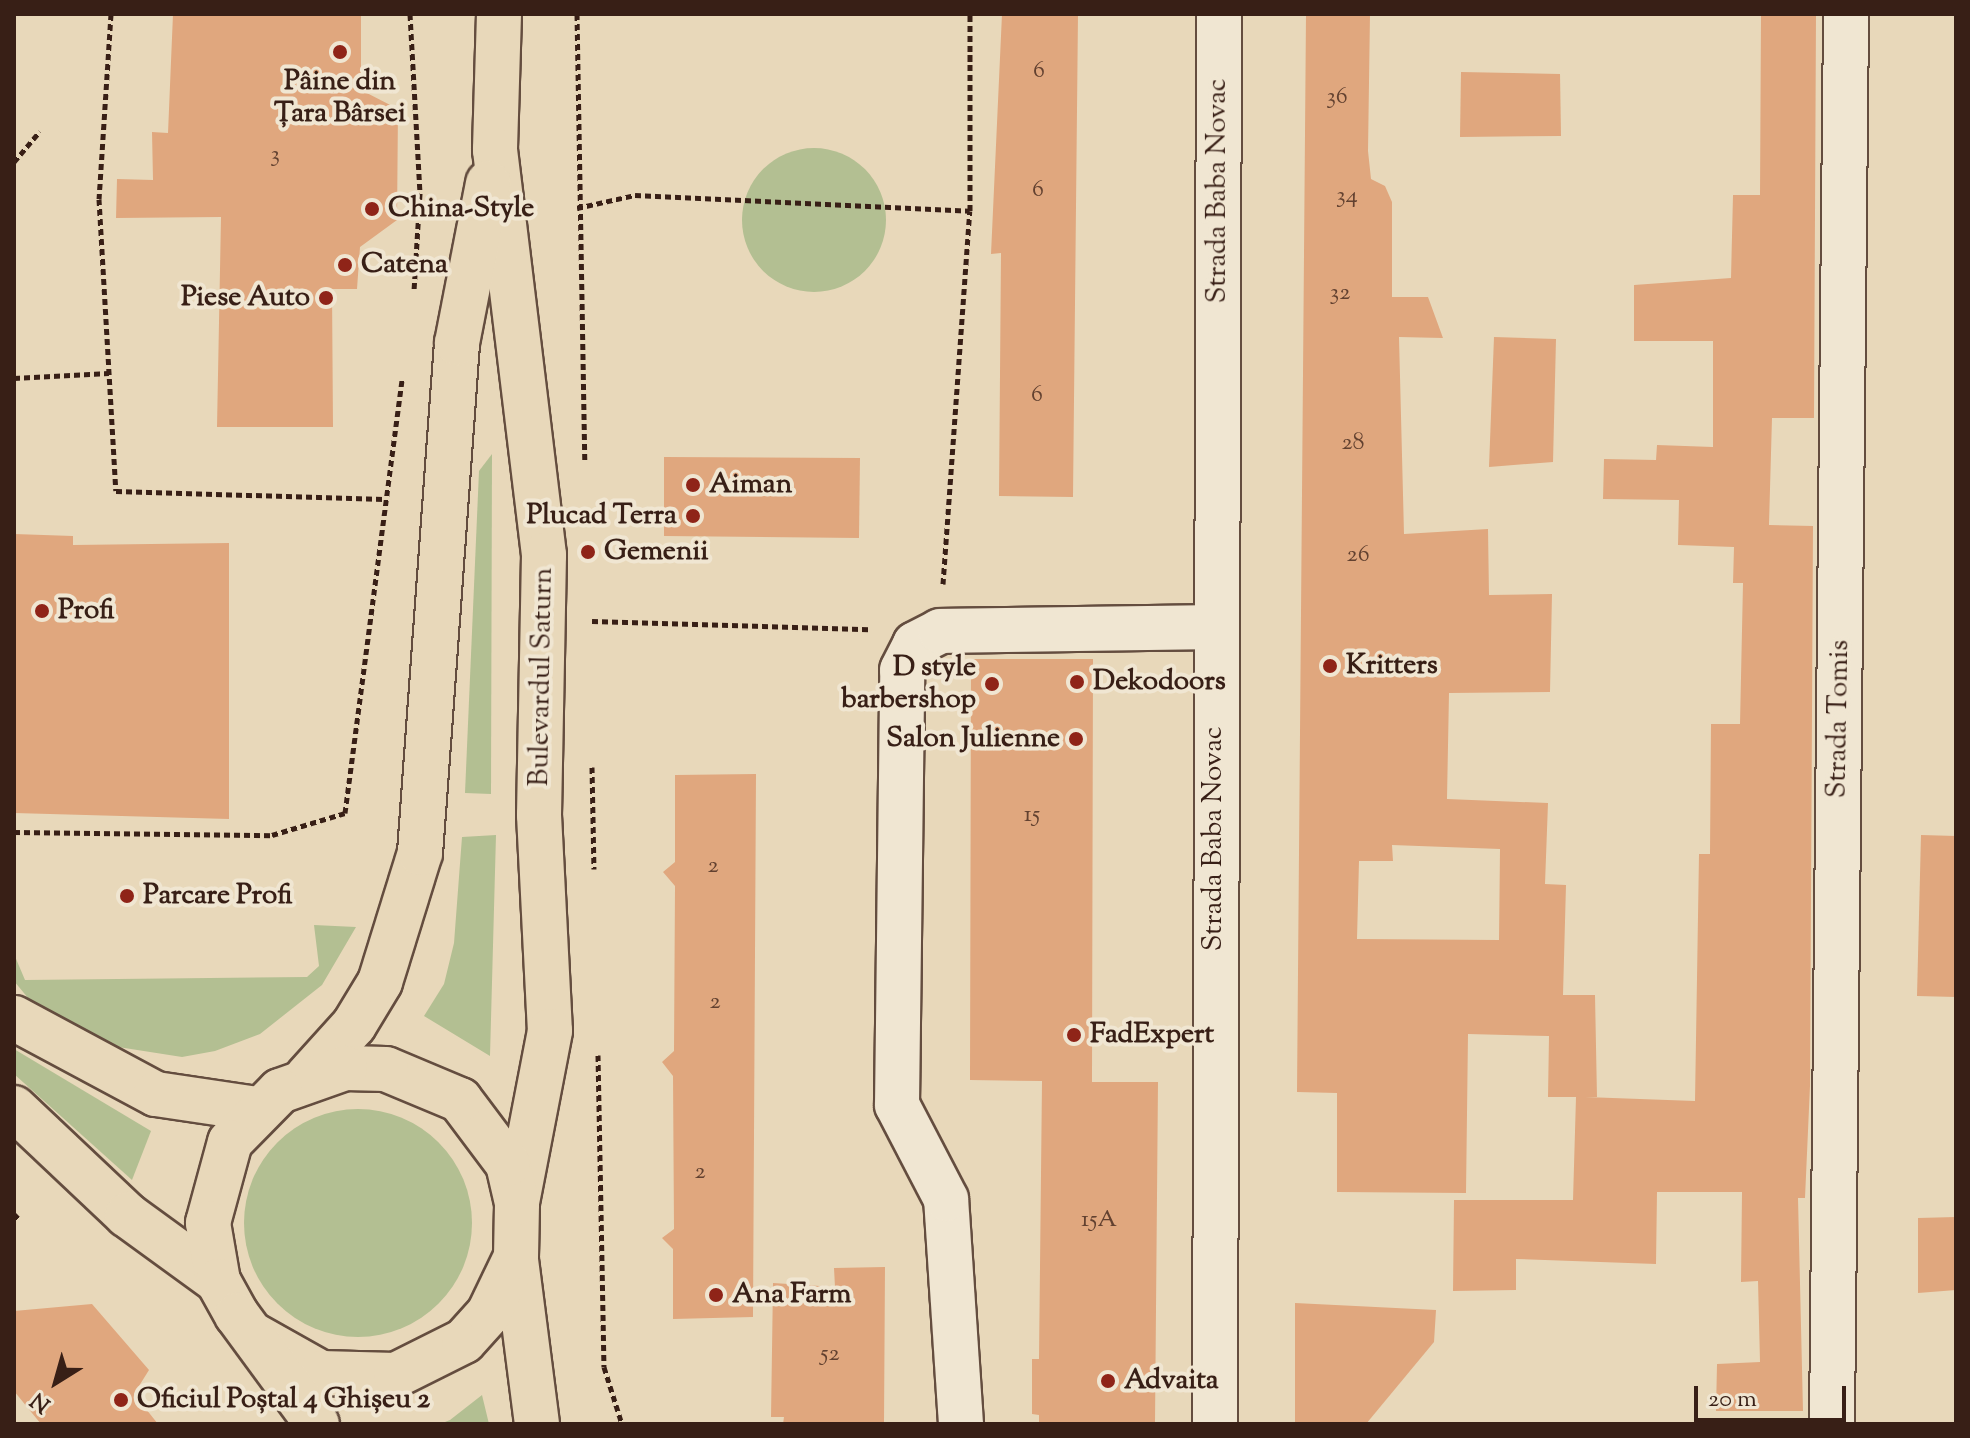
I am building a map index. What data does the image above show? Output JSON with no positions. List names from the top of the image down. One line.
{"streets":{"main road":["Bulevardul Saturn"],"street":["Strada Baba Novac","Strada Tomis"]},"places":["Pâine din Țara Bârsei","China-Style","Catena","Piese Auto","Aiman","Plucad Terra","Gemenii","Profi","Kritters","Dekodoors","D style barbershop","Salon Julienne","Parcare Profi","FadExpert","Ana Farm","Advaita","Oficiul Poștal 4 Ghișeu 2"],"house_numbers":["6","36","3","6","34","32","6","28","26","15","2","2","2","15A","52"],"scale_bar":"20 m","north":"bottom left"}
